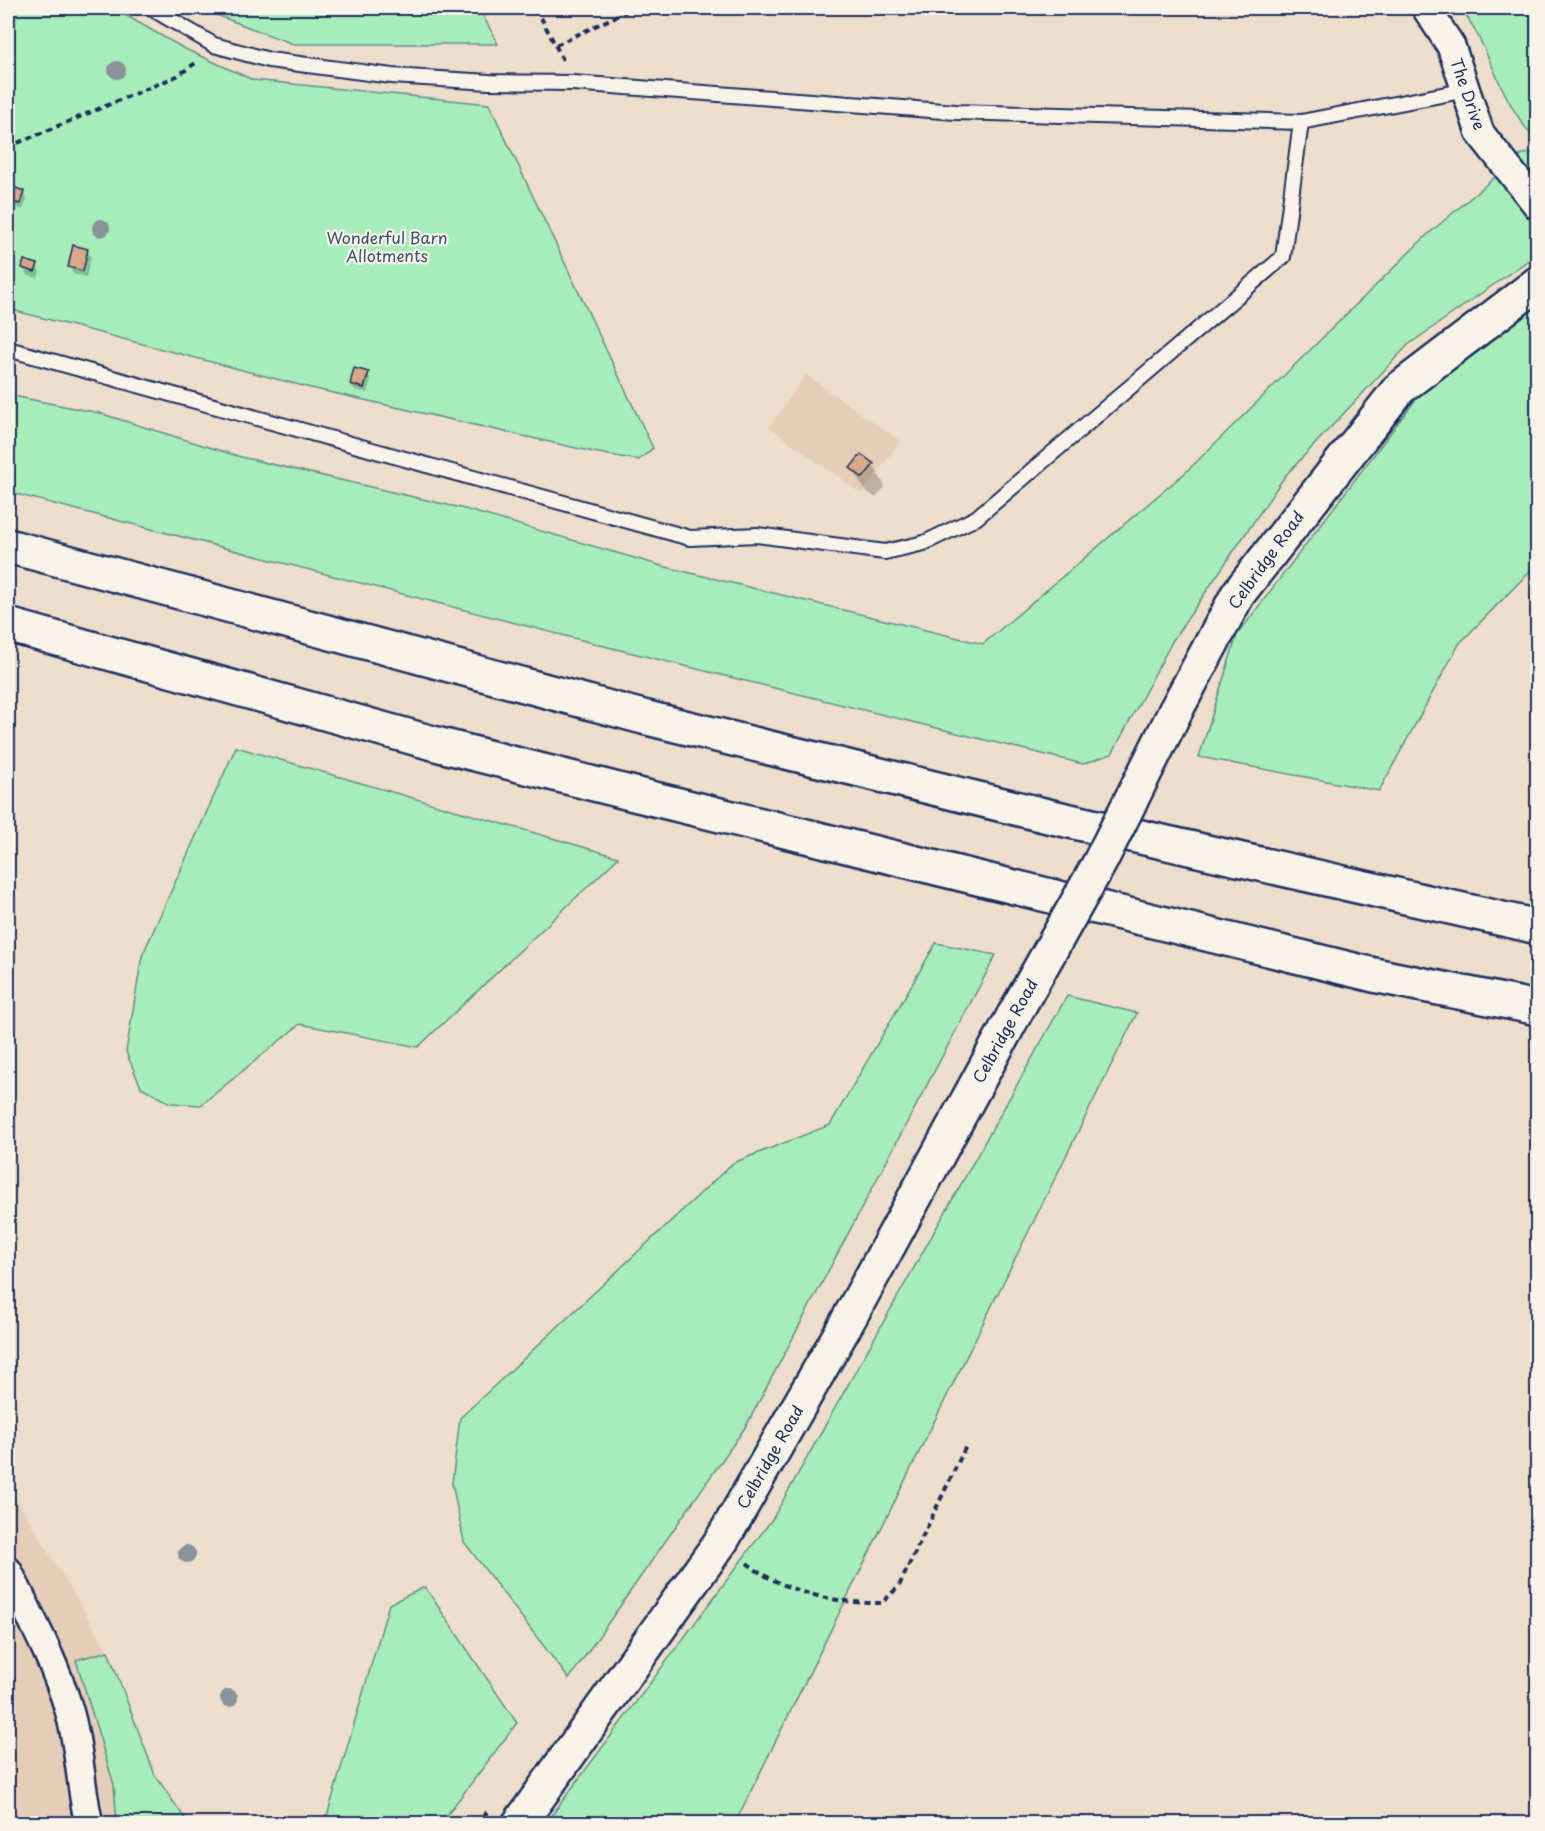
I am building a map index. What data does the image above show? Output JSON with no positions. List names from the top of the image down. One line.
{"streets":{"main road":["Celbridge Road"],"street":["The Drive"]},"parks":["Wonderful Barn Allotments"]}
